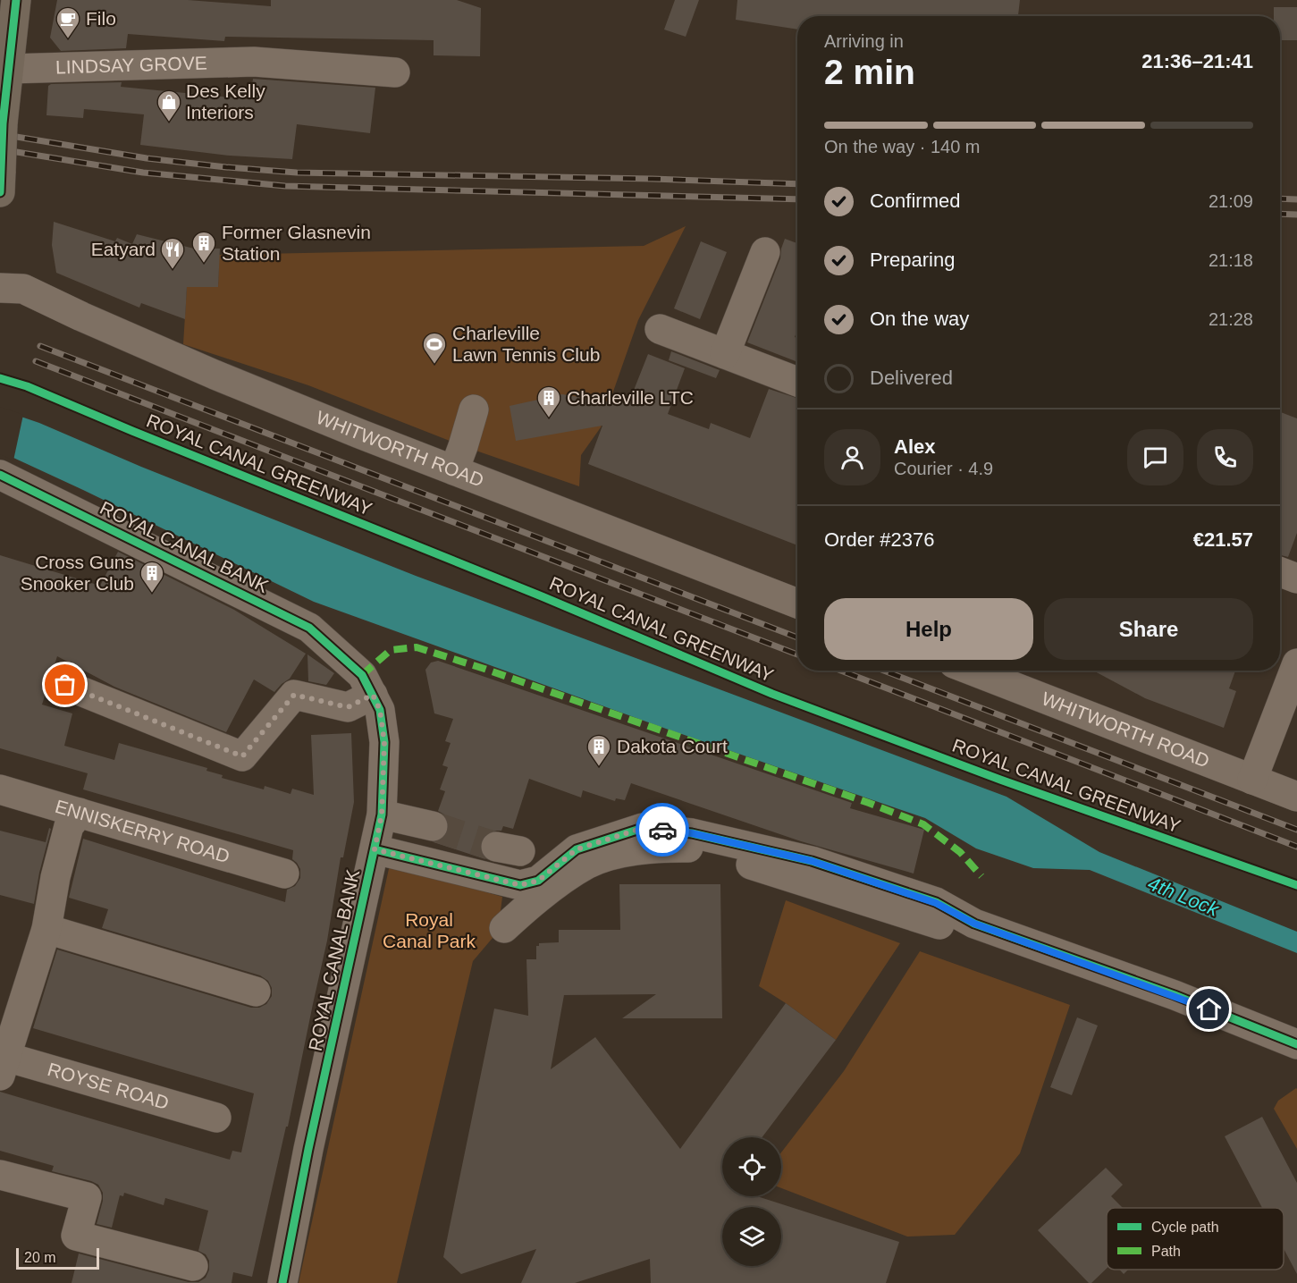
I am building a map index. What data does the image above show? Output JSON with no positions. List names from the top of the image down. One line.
{"streets":{"street":["LINDSAY GROVE","WHITWORTH ROAD","ROYAL CANAL BANK","ENNISKERRY ROAD","ROYSE ROAD"],"cycle path":["ROYAL CANAL GREENWAY"]},"water":["4th Lock"],"parks":["Royal Canal Park"],"places":{"cafe":["Filo"],"shop":["Des Kelly Interiors"],"building":["Former Glasnevin Station","Charleville LTC","Cross Guns Snooker Club","Dakota Court"],"restaurant":["Eatyard"],"sports":["Charleville Lawn Tennis Club"]},"legend":["Cycle path","Path"],"scale_bar":"20 m","page":{"heading":["2 min","Arriving in","21:36–21:41"],"panel":["Alex","Courier · 4.9","Order #2376","€21.57"],"bar":"On the way · 140 m","list":[["Confirmed","21:09"],["Preparing","21:18"],["On the way","21:28"],"Delivered"],"buttons":["Help","Share"],"scale":"20 m"}}
